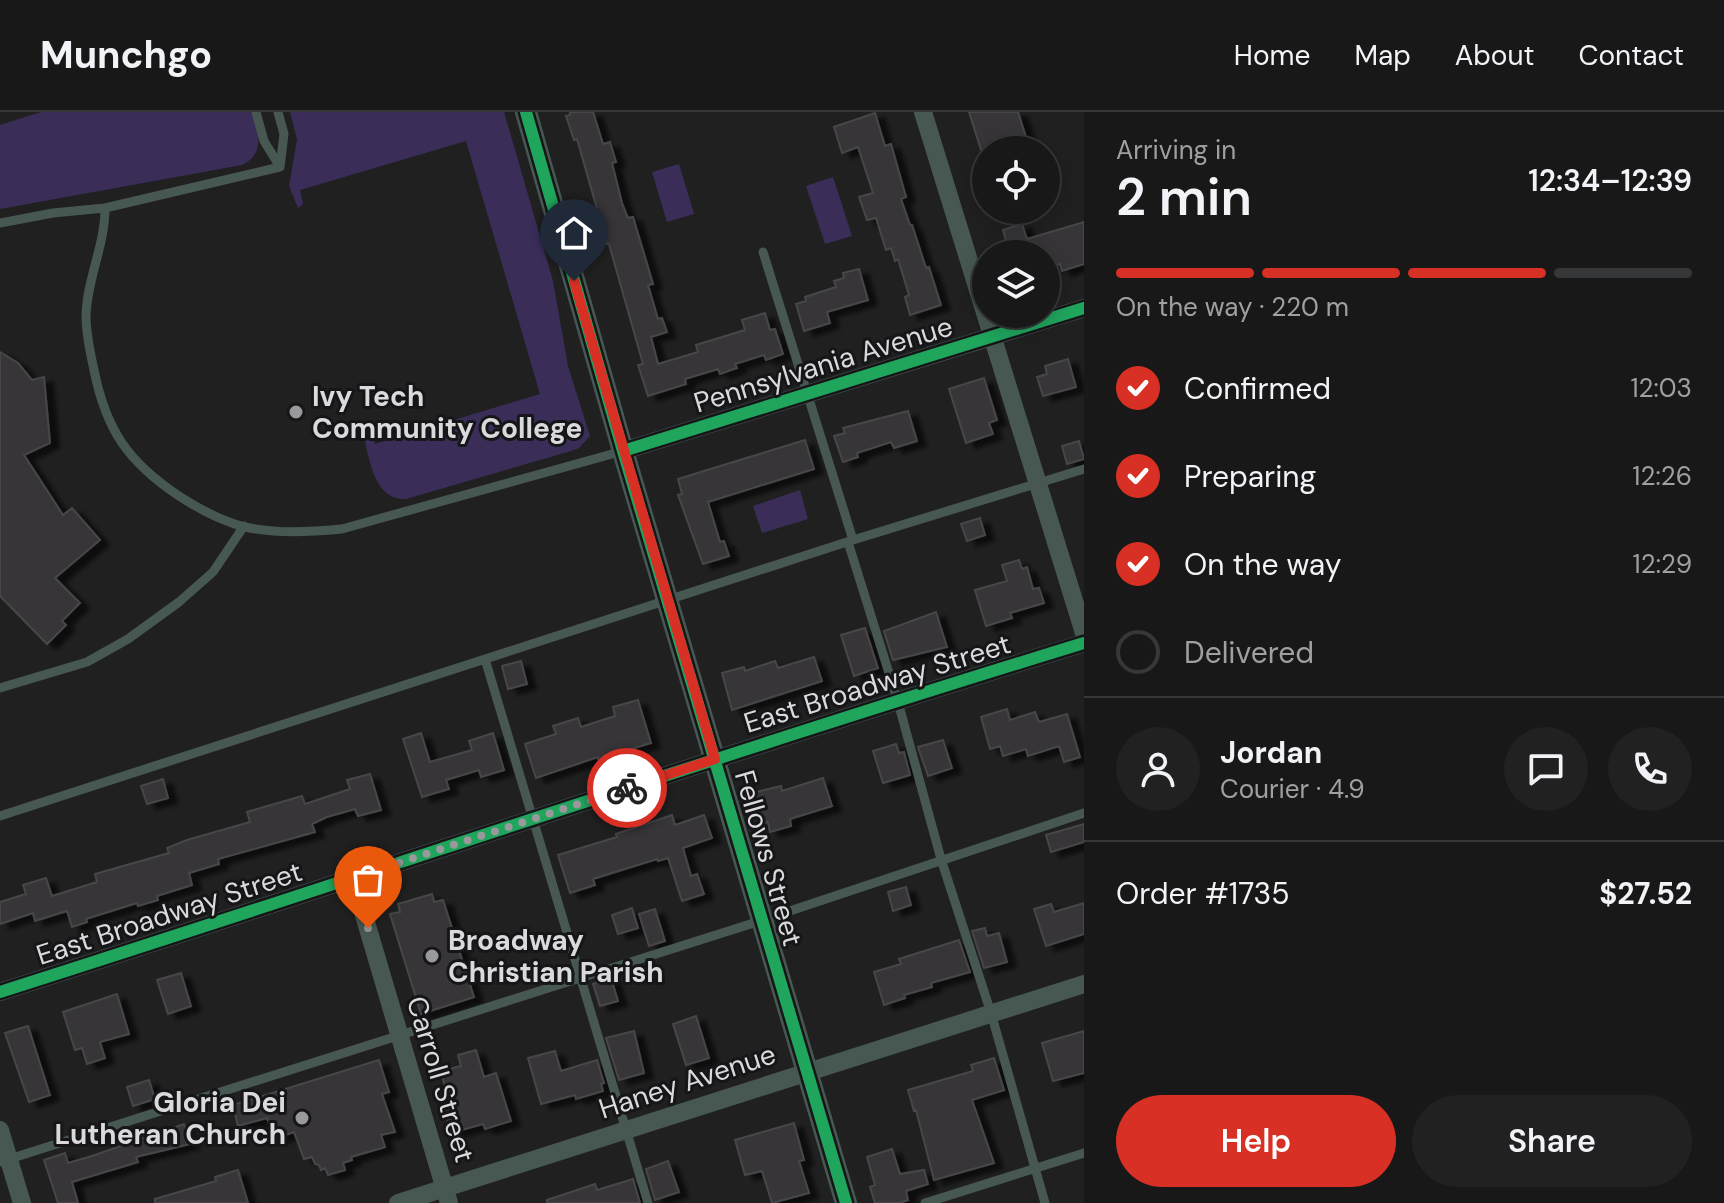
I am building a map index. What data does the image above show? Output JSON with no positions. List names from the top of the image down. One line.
{"streets":{"street":["Pennsylvania Avenue","East Broadway Street","Fellows Street","Carroll Street","Haney Avenue"]},"crossings":[["Pennsylvania Avenue","Fellows Street"],["East Broadway Street","Fellows Street"],["East Broadway Street","Carroll Street"],["Fellows Street","Haney Avenue"],["Carroll Street","Haney Avenue"]],"places":["Ivy Tech Community College","Broadway Christian Parish","Gloria Dei Lutheran Church"],"page":{"header":"Munchgo","nav":["Home","Map","About","Contact"],"heading":["2 min","Arriving in","12:34–12:39"],"panel":["Jordan","Courier · 4.9","Order #1735","$27.52"],"bar":"On the way · 220 m","list":[["Confirmed","12:03"],["Preparing","12:26"],["On the way","12:29"],"Delivered"],"buttons":["Help","Share"]}}
